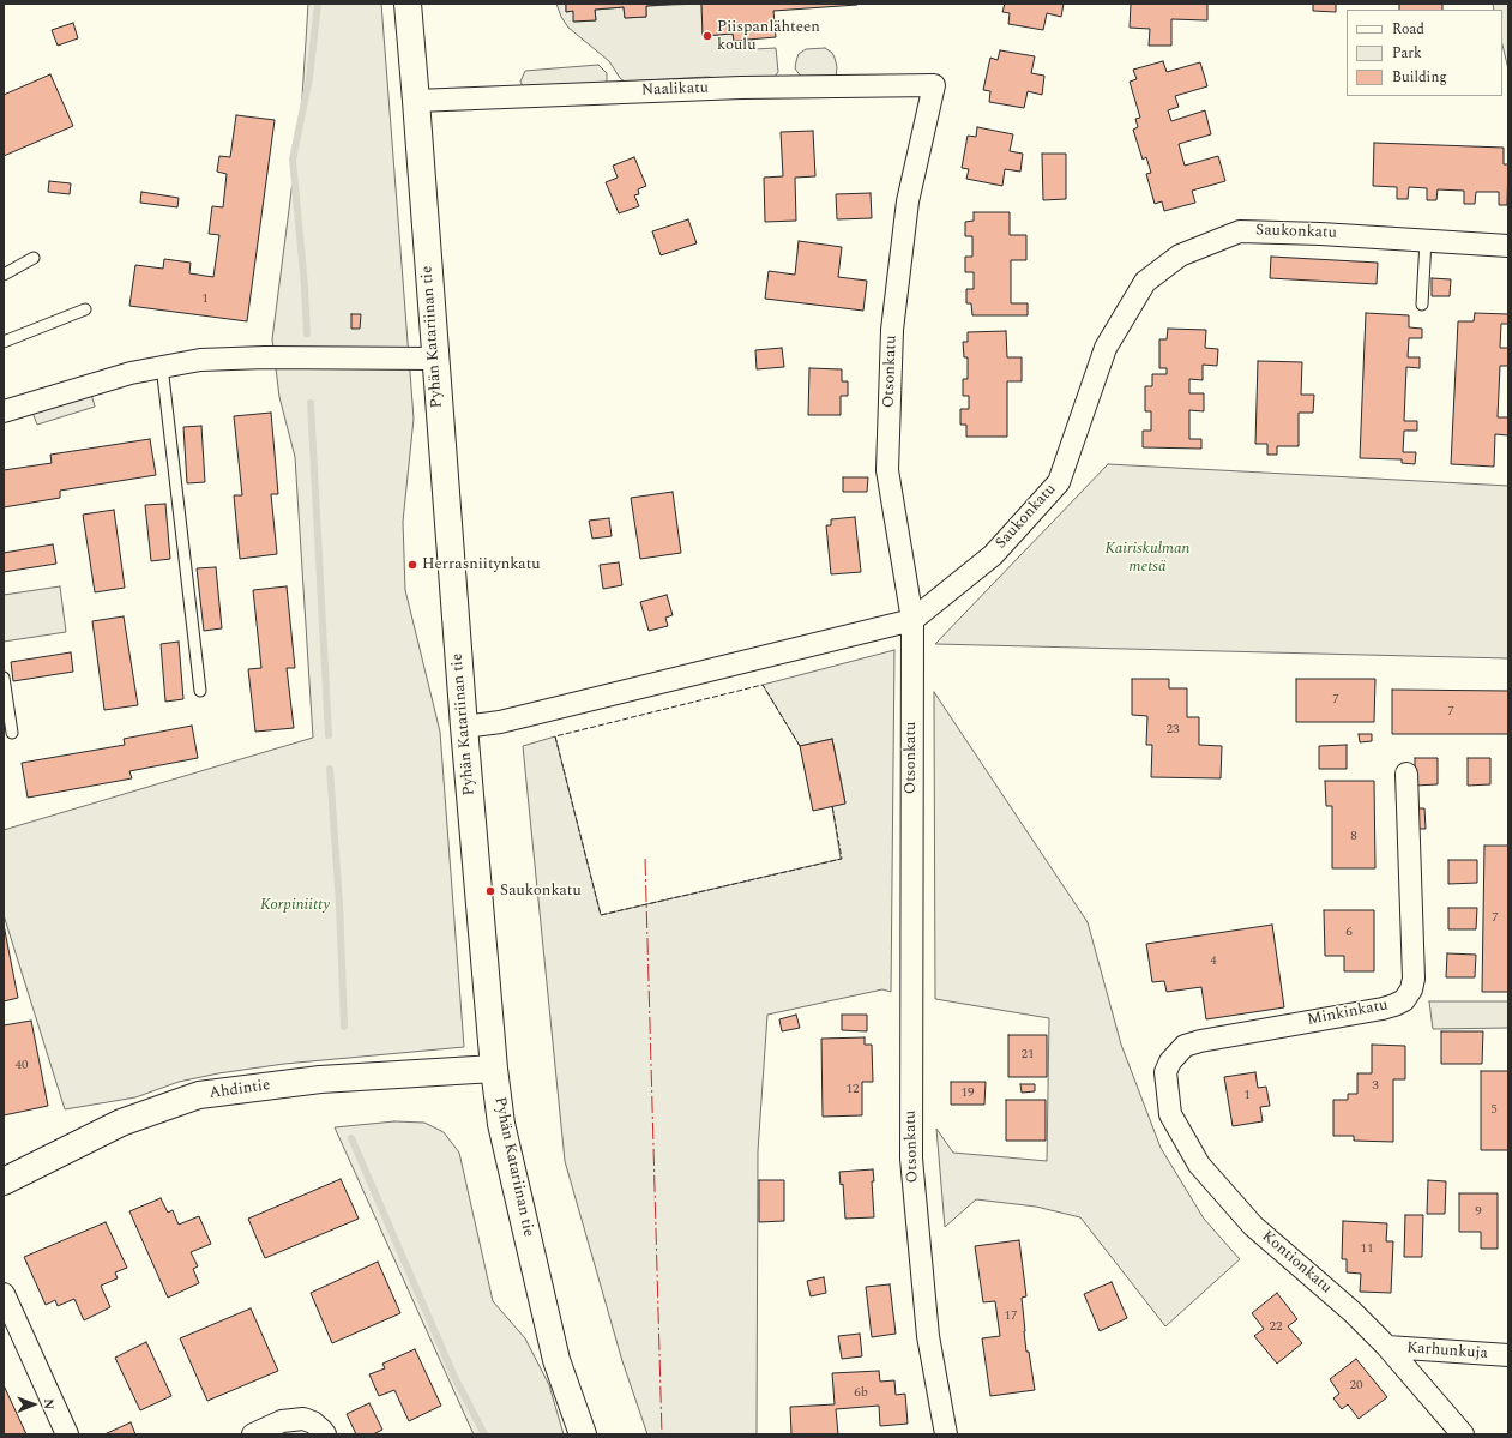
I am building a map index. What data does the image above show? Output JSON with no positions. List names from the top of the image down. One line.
{"streets":{"street":["Naalikatu","Saukonkatu","Pyhän Katariinan tie","Otsonkatu","Minkinkatu","Ahdintie","Kontionkatu","Karhunkuja"]},"crossings":[["Naalikatu","Pyhän Katariinan tie"],["Naalikatu","Otsonkatu"],["Saukonkatu","Pyhän Katariinan tie"],["Saukonkatu","Otsonkatu"],["Pyhän Katariinan tie","Ahdintie"],["Minkinkatu","Kontionkatu"],["Kontionkatu","Karhunkuja"]],"parks":["Kairiskulman metsä","Korpiniitty"],"places":["Piispanlähteen koulu","Herrasniitynkatu","Saukonkatu"],"house_numbers":["1","7","7","23","8","7","6","4","21","40","3","12","19","1","5","9","11","17","22","20","6b"],"legend":["Road","Park","Building"],"north":"right"}
